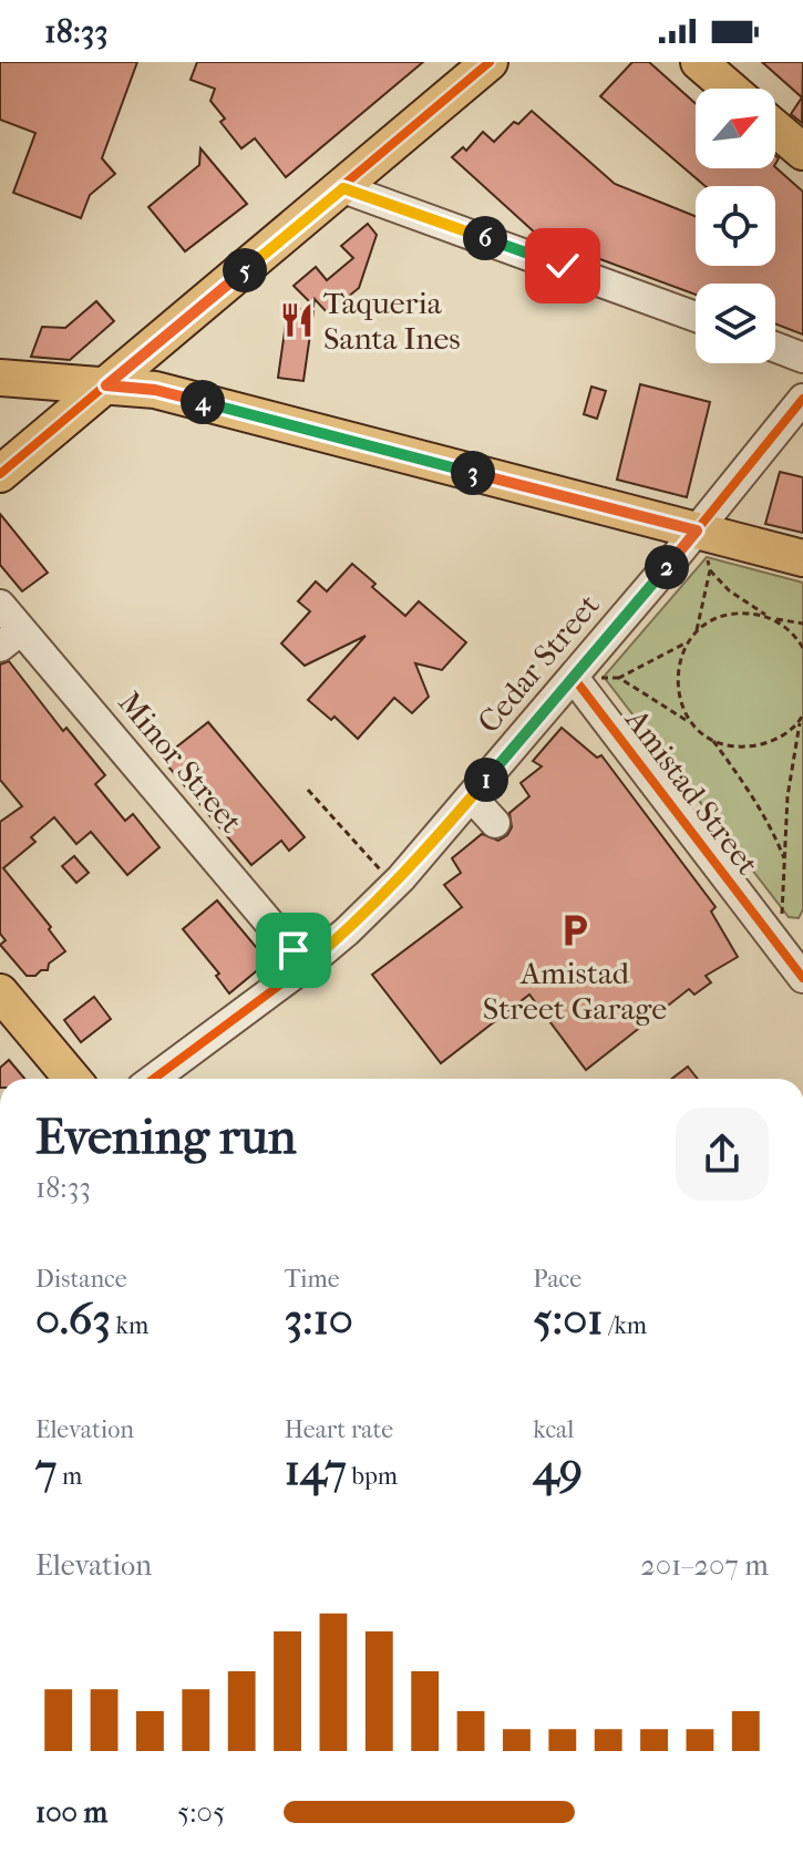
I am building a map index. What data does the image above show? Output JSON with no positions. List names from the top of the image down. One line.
{"streets":{"street":["Cedar Street","Minor Street","Amistad Street"]},"crossings":[["Cedar Street","Minor Street"],["Cedar Street","Amistad Street"]],"places":{"restaurant":["Taqueria Santa Ines"],"parking":["Amistad Street Garage"]},"north":"top right","page":{"status":"18:33","pins":["6","5","4","3","2","1"],"heading":["Evening run","18:33"],"stats":[["Distance","0.63 km"],["Time","3:10"],["Pace","5:01 /km"],["Elevation","7 m"],["Heart rate","147 bpm"],["kcal","49"]],"chart":["Elevation","201–207 m"],"list":[{"name":"100 m","note":"5:05"}]}}
